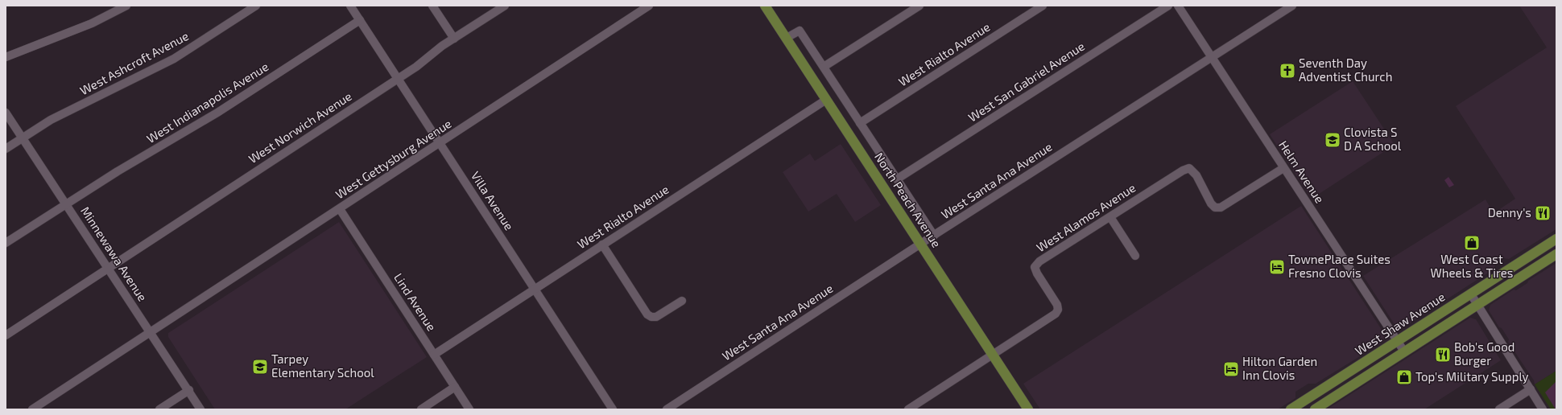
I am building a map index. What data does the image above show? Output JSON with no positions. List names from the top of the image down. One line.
{"streets":{"main road":["North Peach Avenue","West Shaw Avenue"],"street":["West Rialto Avenue","West Ashcroft Avenue","West San Gabriel Avenue","West Indianapolis Avenue","West Norwich Avenue","West Gettysburg Avenue","Helm Avenue","West Santa Ana Avenue","Villa Avenue","West Alamos Avenue","Minnewawa Avenue","Lind Avenue"]},"crossings":[["West Rialto Avenue","North Peach Avenue"],["West Rialto Avenue","Villa Avenue"],["West Rialto Avenue","Lind Avenue"],["West Ashcroft Avenue","Minnewawa Avenue"],["West Indianapolis Avenue","Villa Avenue"],["West Indianapolis Avenue","Minnewawa Avenue"],["West Norwich Avenue","Villa Avenue"],["West Norwich Avenue","Minnewawa Avenue"],["West Gettysburg Avenue","Villa Avenue"],["West Gettysburg Avenue","Minnewawa Avenue"],["West Gettysburg Avenue","Lind Avenue"],["Helm Avenue","West Santa Ana Avenue"],["Helm Avenue","West Alamos Avenue"],["Helm Avenue","West Shaw Avenue"],["West Santa Ana Avenue","North Peach Avenue"],["North Peach Avenue","West Alamos Avenue"]],"places":{"church":["Seventh Day Adventist Church"],"school or university":["Clovista S D A School","Tarpey Elementary School"],"restaurant":["Denny's","Bob's Good Burger"],"shop":["West Coast Wheels & Tires","Top's Military Supply"],"hotel":["TownePlace Suites Fresno Clovis","Hilton Garden Inn Clovis"]}}
